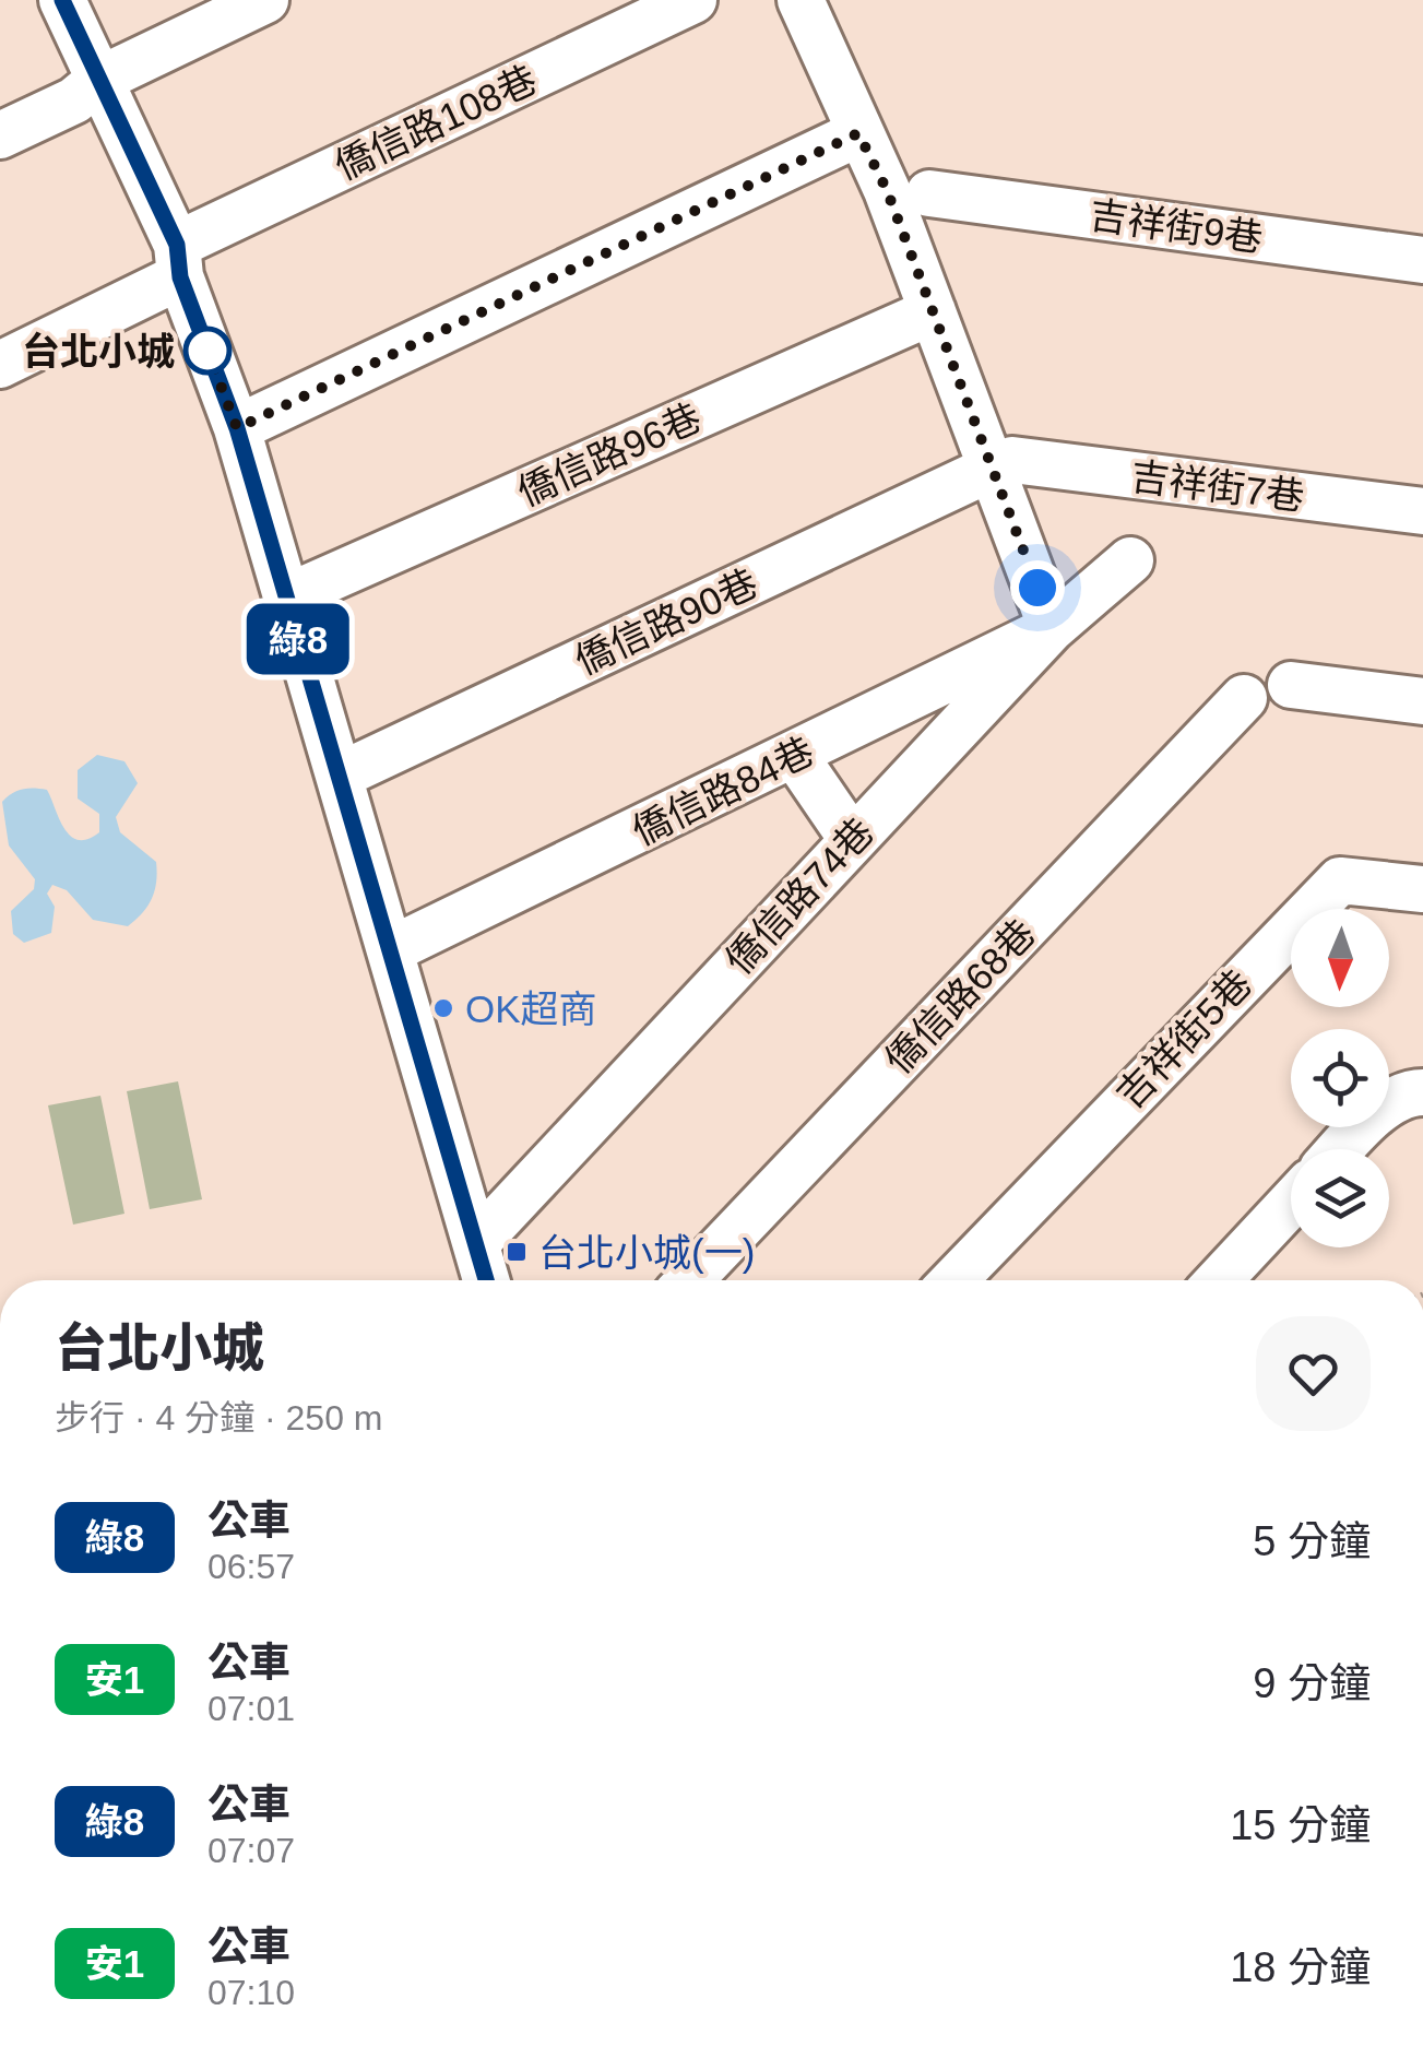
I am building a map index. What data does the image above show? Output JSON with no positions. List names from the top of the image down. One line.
{"streets":{"street":["僑信路108巷","吉祥街9巷","僑信路96巷","吉祥街7巷","僑信路90巷","僑信路84巷","僑信路74巷","僑信路68巷","吉祥街5巷"]},"crossings":[["吉祥街7巷","僑信路90巷"],["僑信路84巷","僑信路74巷"]],"places":{"other":["台北小城","OK超商"],"transit":["台北小城(一)"]},"lines":["bus line 綠8"],"north":"bottom","page":{"on_map":"綠8","heading":["台北小城","步行 · 4 分鐘 · 250 m"],"list":[{"mark":"綠8","name":"公車","note":"06:57","value":"5 分鐘"},{"mark":"安1","name":"公車","note":"07:01","value":"9 分鐘"},{"mark":"綠8","name":"公車","note":"07:07","value":"15 分鐘"},{"mark":"安1","name":"公車","note":"07:10","value":"18 分鐘"}]}}
